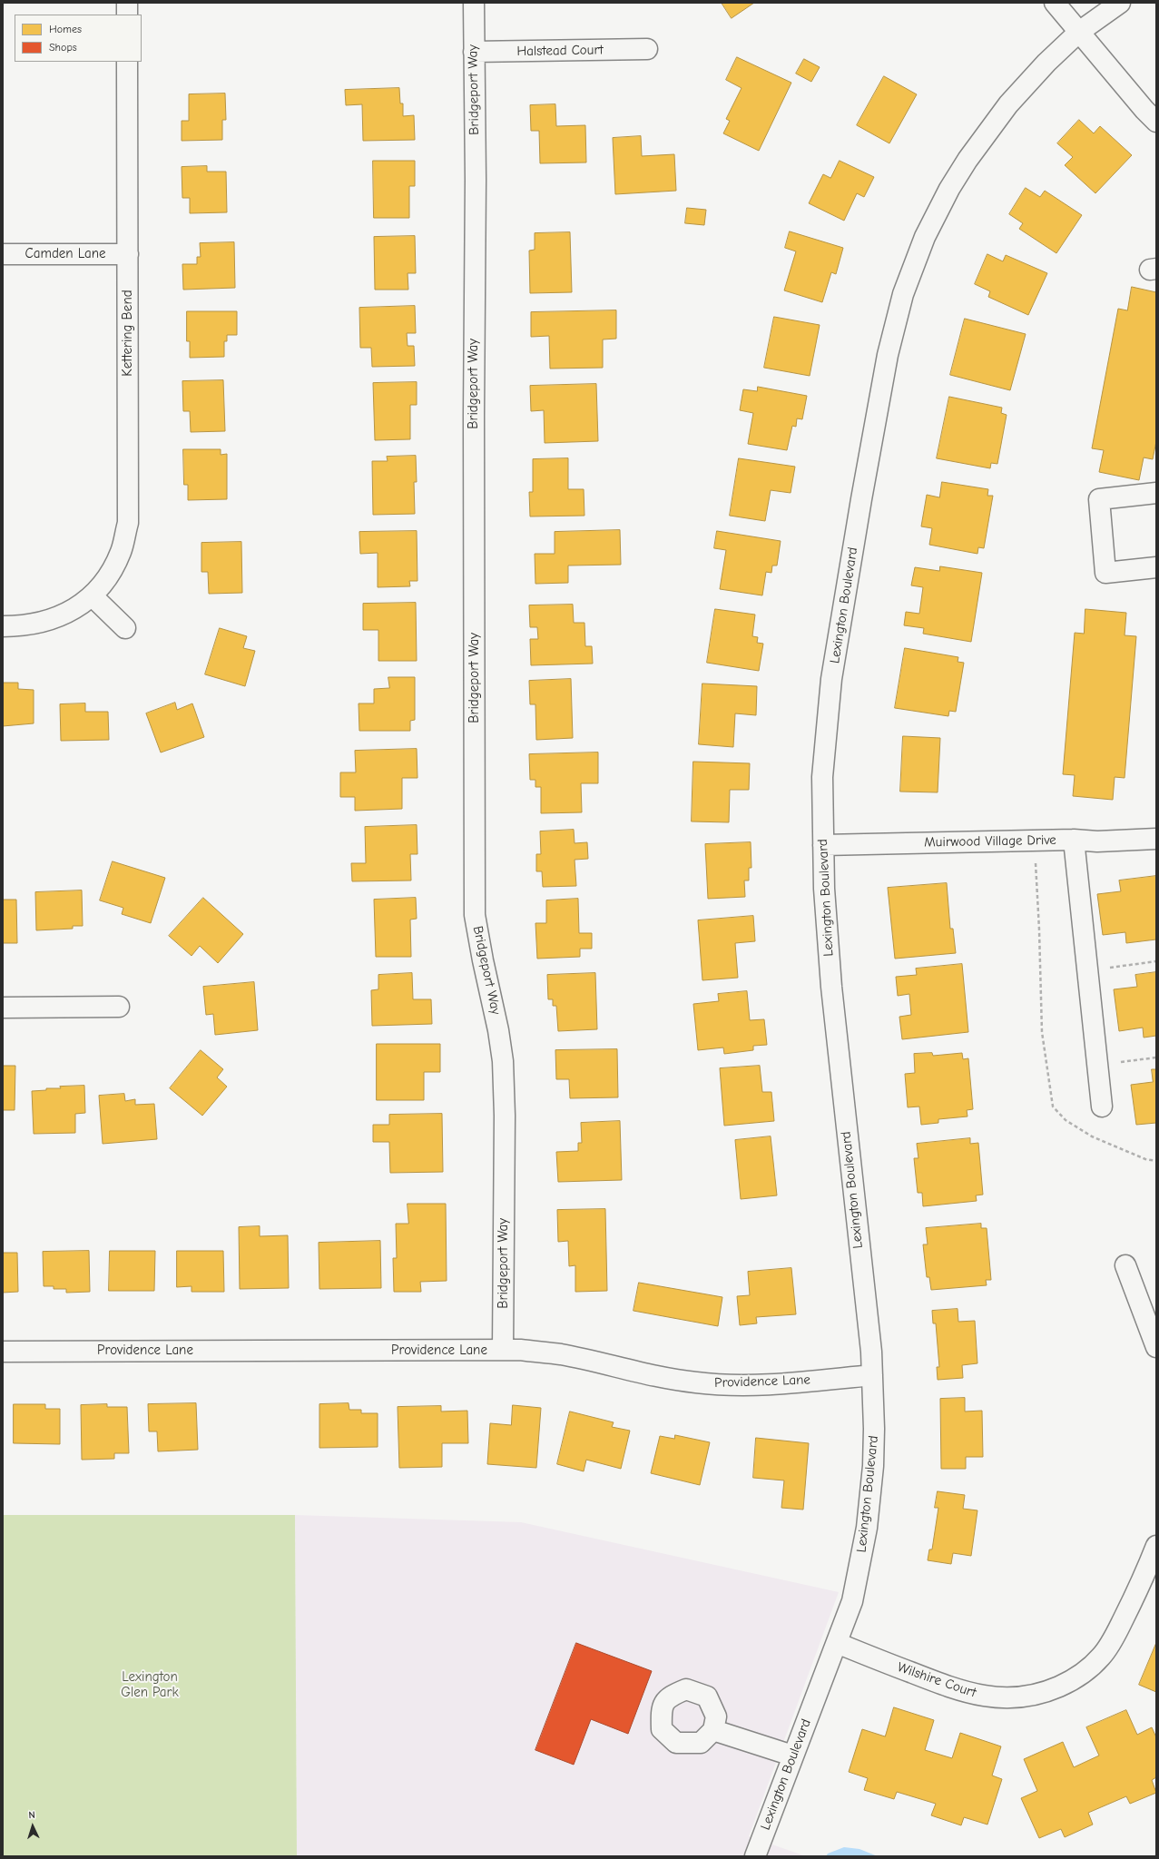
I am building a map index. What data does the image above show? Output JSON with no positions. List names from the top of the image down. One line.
{"streets":{"street":["Halstead Court","Bridgeport Way","Camden Lane","Kettering Bend","Lexington Boulevard","Muirwood Village Drive","Providence Lane","Wilshire Court"]},"crossings":[["Halstead Court","Bridgeport Way"],["Bridgeport Way","Providence Lane"],["Camden Lane","Kettering Bend"],["Lexington Boulevard","Muirwood Village Drive"],["Lexington Boulevard","Providence Lane"],["Lexington Boulevard","Wilshire Court"]],"parks":["Lexington Glen Park"],"legend":["Homes","Shops"],"north":"top"}
